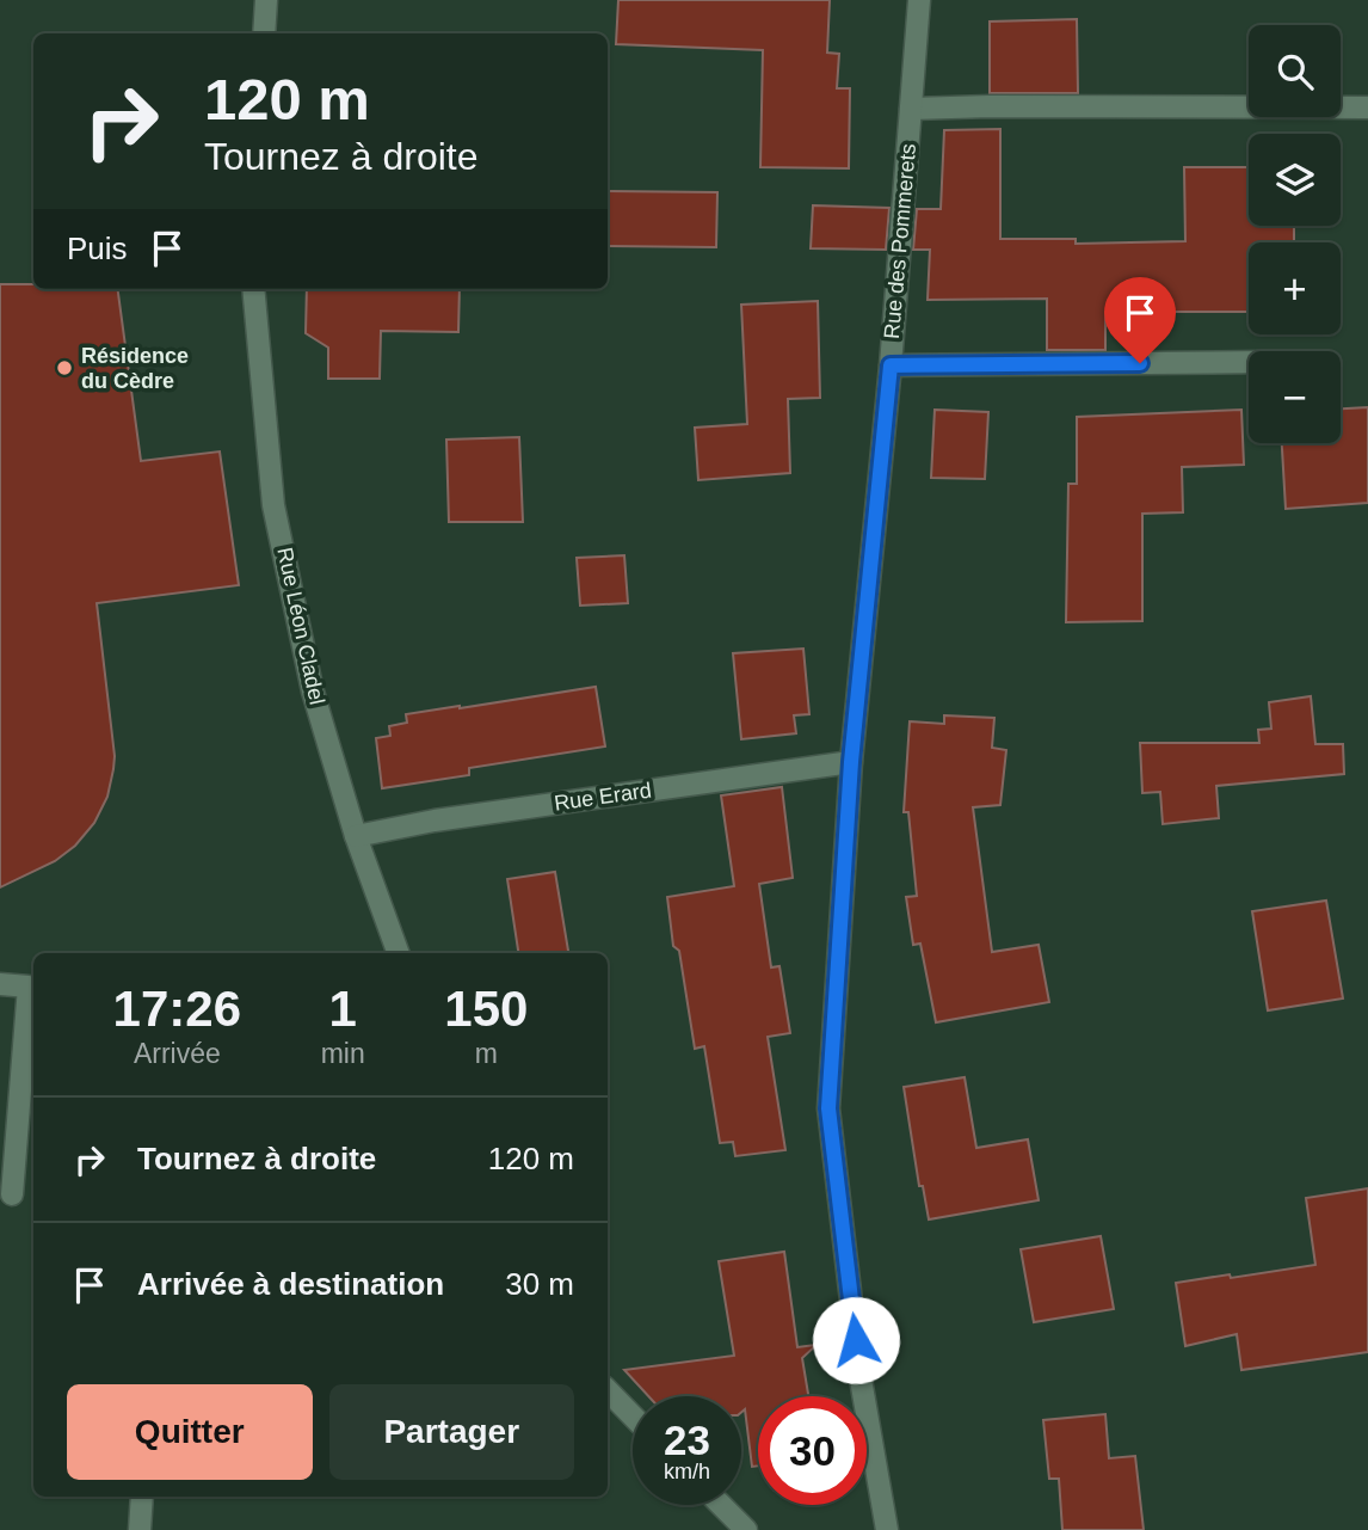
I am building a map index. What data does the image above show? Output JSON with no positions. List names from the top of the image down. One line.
{"streets":{"street":["Rue des Pommerets","Rue Léon Cladel","Rue Erard"]},"crossings":[["Rue des Pommerets","Rue Erard"],["Rue Léon Cladel","Rue Erard"]],"places":["Résidence du Cèdre"],"page":{"map_buttons":["+","−"],"turn":["120 m","Tournez à droite"],"then":"Puis","eta":["17:26","Arrivée","1","min","150","m"],"list":[{"name":"Tournez à droite","value":"120 m"},{"name":"Arrivée à destination","value":"30 m"}],"buttons":["Quitter","Partager"],"speed":"23 km/h","limit":"30"}}
